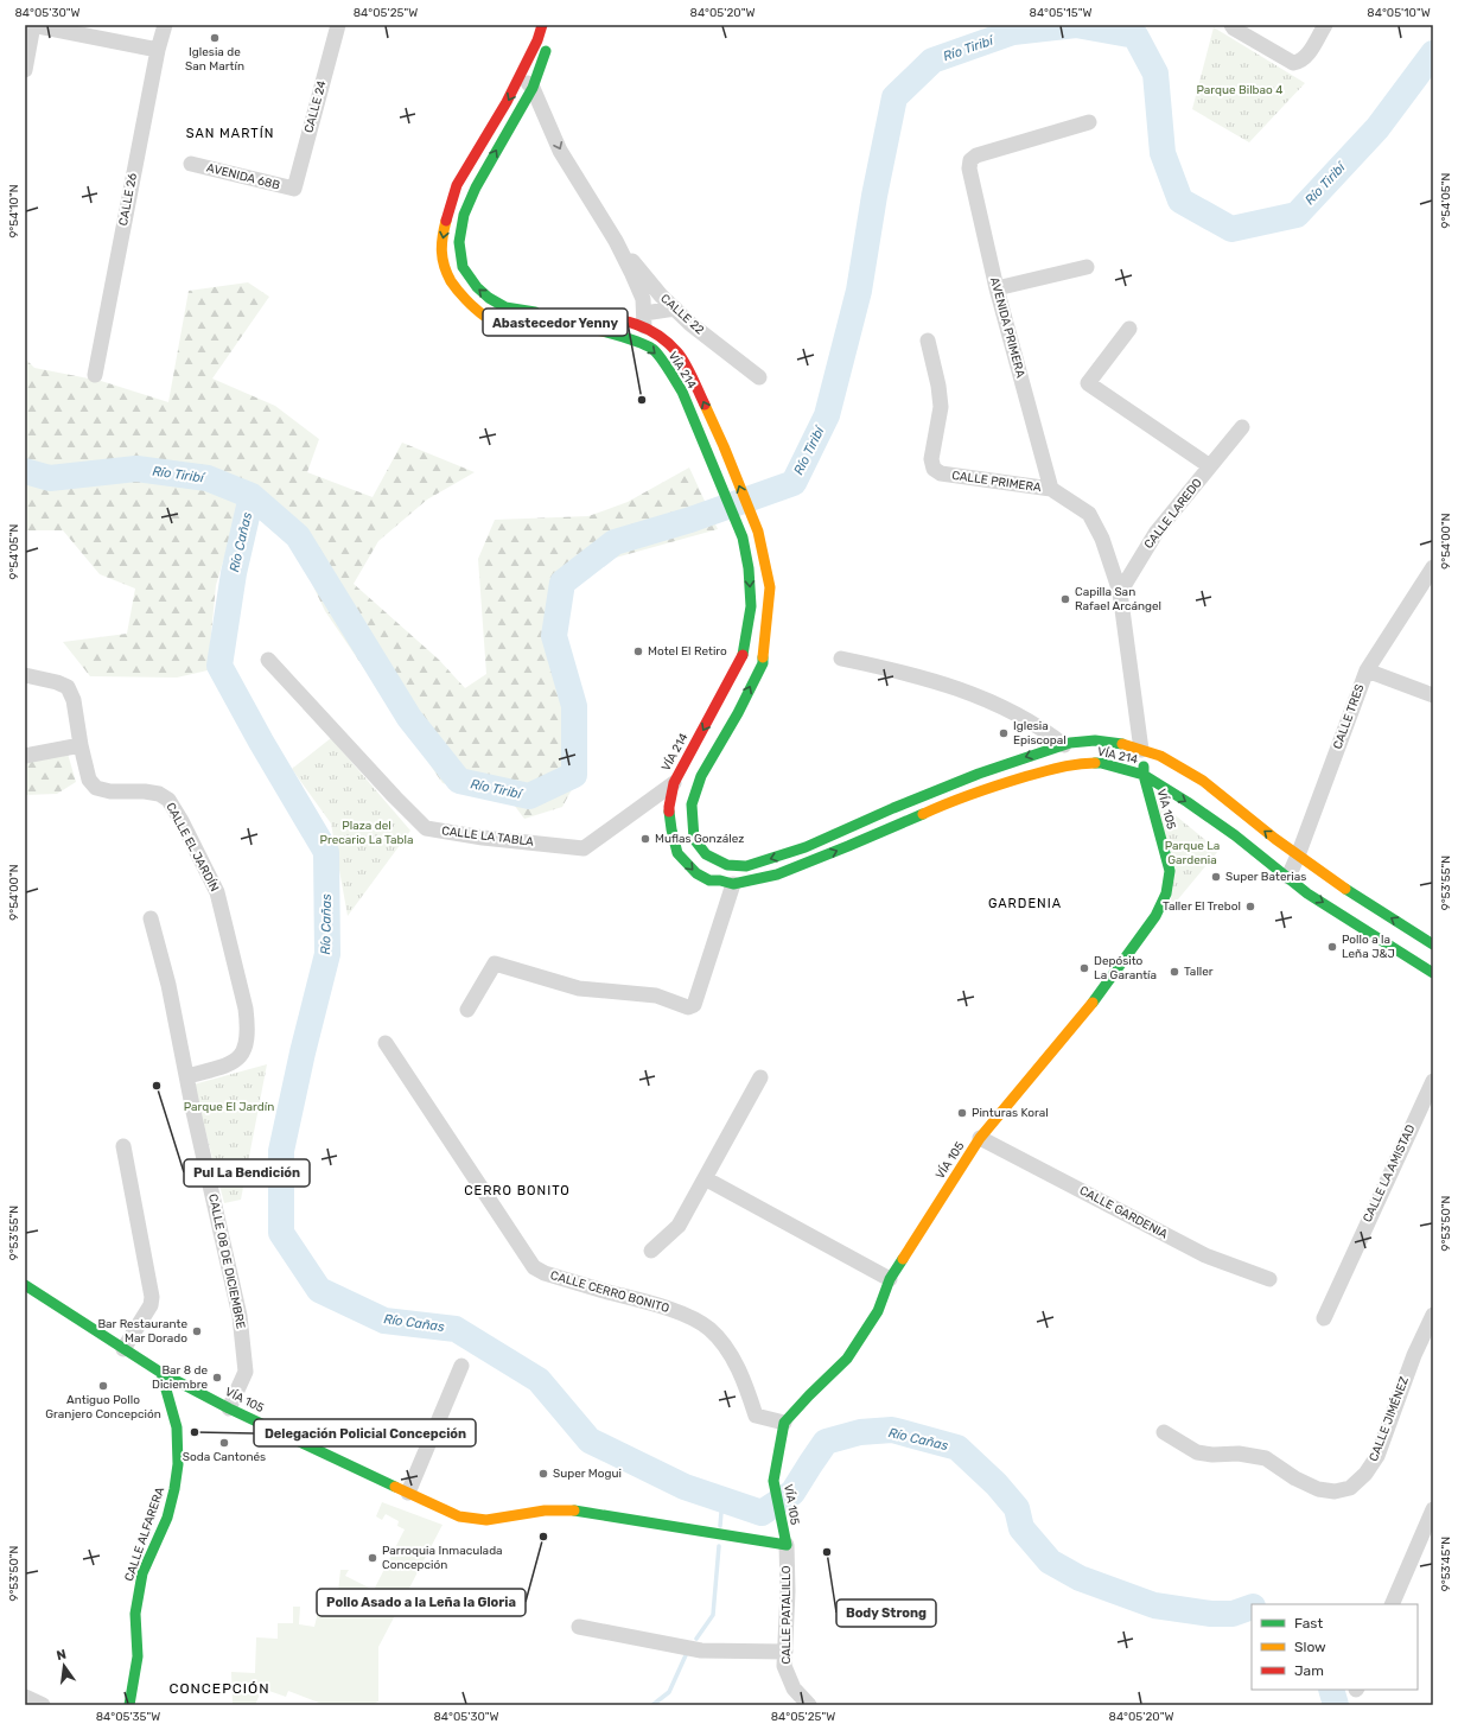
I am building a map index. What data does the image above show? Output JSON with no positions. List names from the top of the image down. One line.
{"streets":{"main road":["VÍA 214","VÍA 105","CALLE ALFARERA"],"street":["CALLE 24","AVENIDA 68B","CALLE 26","CALLE 22","AVENIDA PRIMERA","CALLE PRIMERA","CALLE LAREDO","CALLE TRES","CALLE LA TABLA","CALLE EL JARDÍN","CALLE LA AMISTAD","CALLE GARDENIA","CALLE 08 DE DICIEMBRE","CALLE CERRO BONITO","CALLE JIMÉNEZ","CALLE PATALILLO"]},"crossings":[["CALLE 24","AVENIDA 68B"],["CALLE 22","VÍA 214"],["AVENIDA PRIMERA","CALLE PRIMERA"],["VÍA 214","CALLE TRES"],["VÍA 214","VÍA 105"],["VÍA 214","CALLE LA TABLA"],["VÍA 105","CALLE GARDENIA"],["VÍA 105","CALLE 08 DE DICIEMBRE"],["VÍA 105","CALLE CERRO BONITO"],["VÍA 105","CALLE ALFARERA"],["VÍA 105","CALLE PATALILLO"],["CALLE EL JARDÍN","CALLE 08 DE DICIEMBRE"]],"one_way":["CALLE 22"],"districts":["SAN MARTÍN","GARDENIA","CERRO BONITO","CONCEPCIÓN"],"water":["Río Tiribí","Río Cañas"],"parks":["Parque Bilbao 4","Plaza del Precario La Tabla","Parque La Gardenia","Parque El Jardín"],"places":["Iglesia de San Martín","Abastecedor Yenny","Capilla San Rafael Arcángel","Motel El Retiro","Iglesia Episcopal","Muflas González","Super Baterias","Taller El Trebol","Pollo a la Leña J&J","Depósito La Garantía","Taller","Pul La Bendición","Pinturas Koral","Bar Restaurante Mar Dorado","Bar 8 de Diciembre","Antiguo Pollo Granjero Concepción","Delegación Policial Concepción","Soda Cantonés","Super Mogui","Pollo Asado a la Leña la Gloria","Body Strong","Parroquia Inmaculada Concepción"],"legend":["Fast","Slow","Jam"],"north":"top","coordinates":["84°05'30\"W","84°05'25\"W","84°05'20\"W","84°05'15\"W","84°05'10\"W","9°54'05\"N","9°54'10\"N","9°54'00\"N","9°53'55\"N","9°53'50\"N","9°53'45\"N","84°05'35\"W"]}
